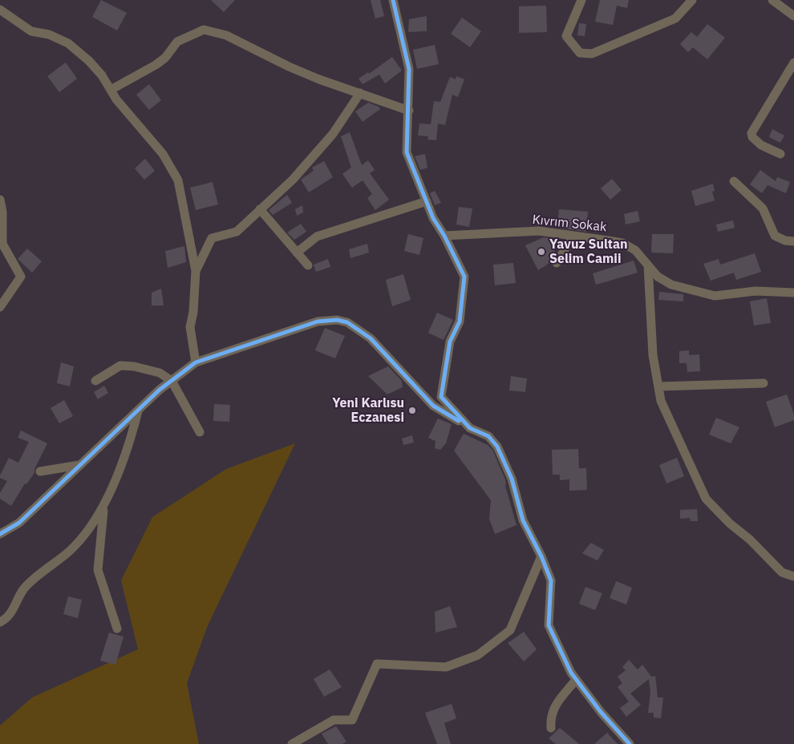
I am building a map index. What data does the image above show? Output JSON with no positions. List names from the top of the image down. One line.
{"streets":{"street":["Kıvrım Sokak"]},"places":["Yavuz Sultan Selim Camii","Yeni Karlısu Eczanesi"]}
